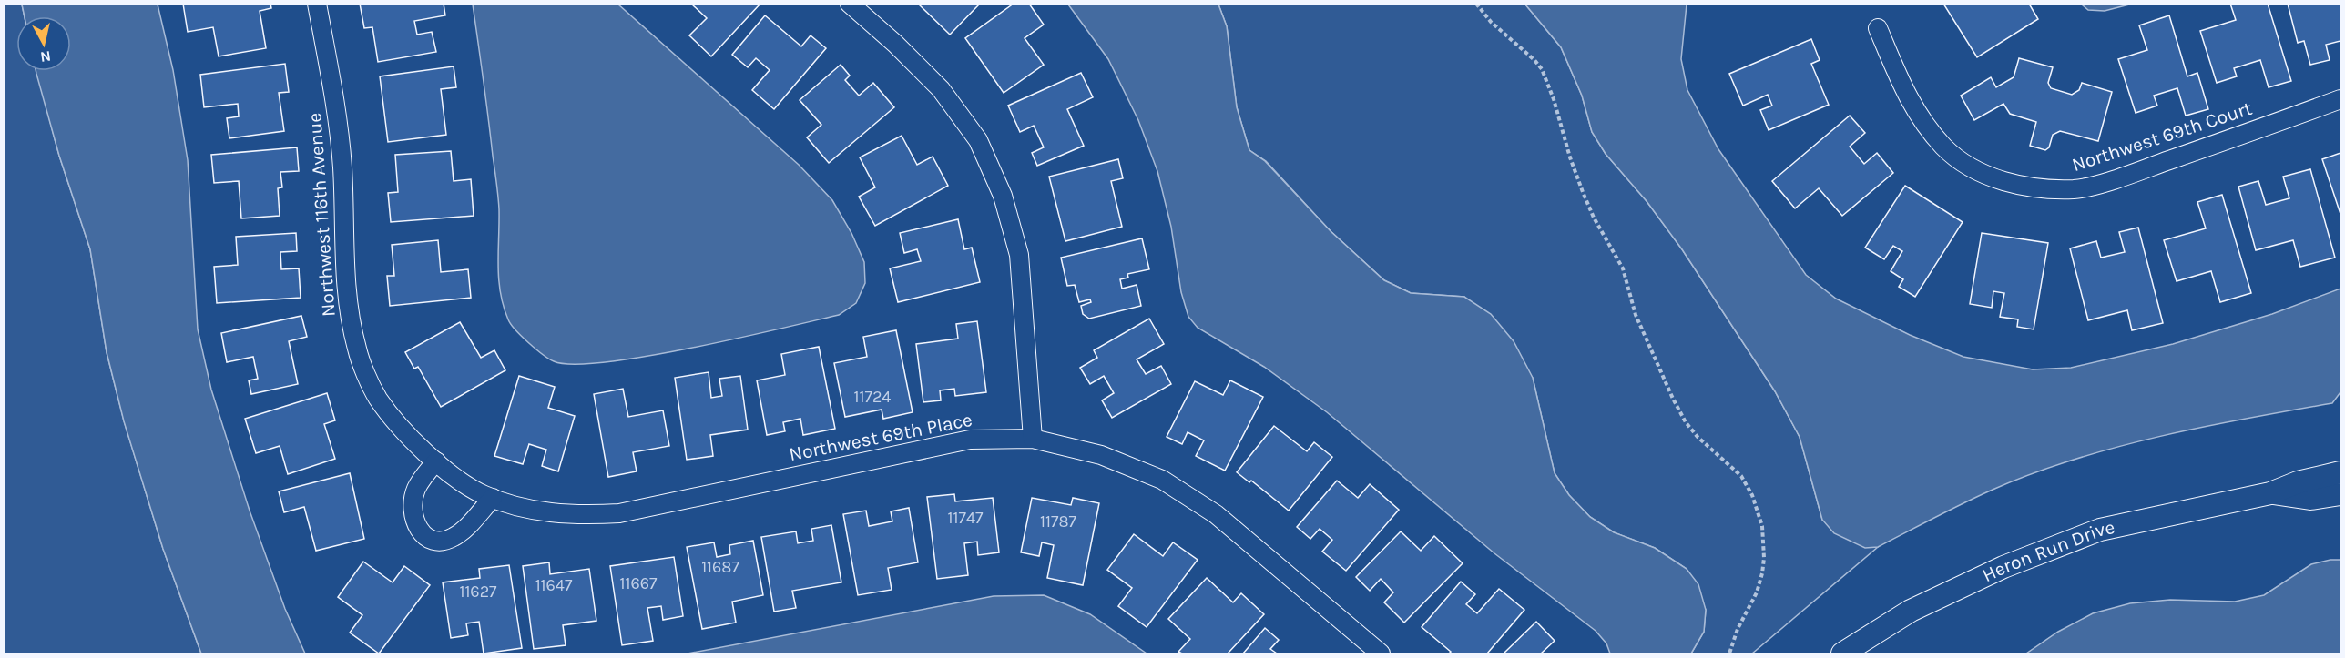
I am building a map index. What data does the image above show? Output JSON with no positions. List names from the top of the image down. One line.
{"streets":{"street":["Northwest 69th Court","Northwest 116th Avenue","Northwest 69th Place","Heron Run Drive"]},"crossings":[["Northwest 116th Avenue","Northwest 69th Place"]],"house_numbers":["11724","11747","11787","11687","11667","11647","11627"],"north":"bottom"}
